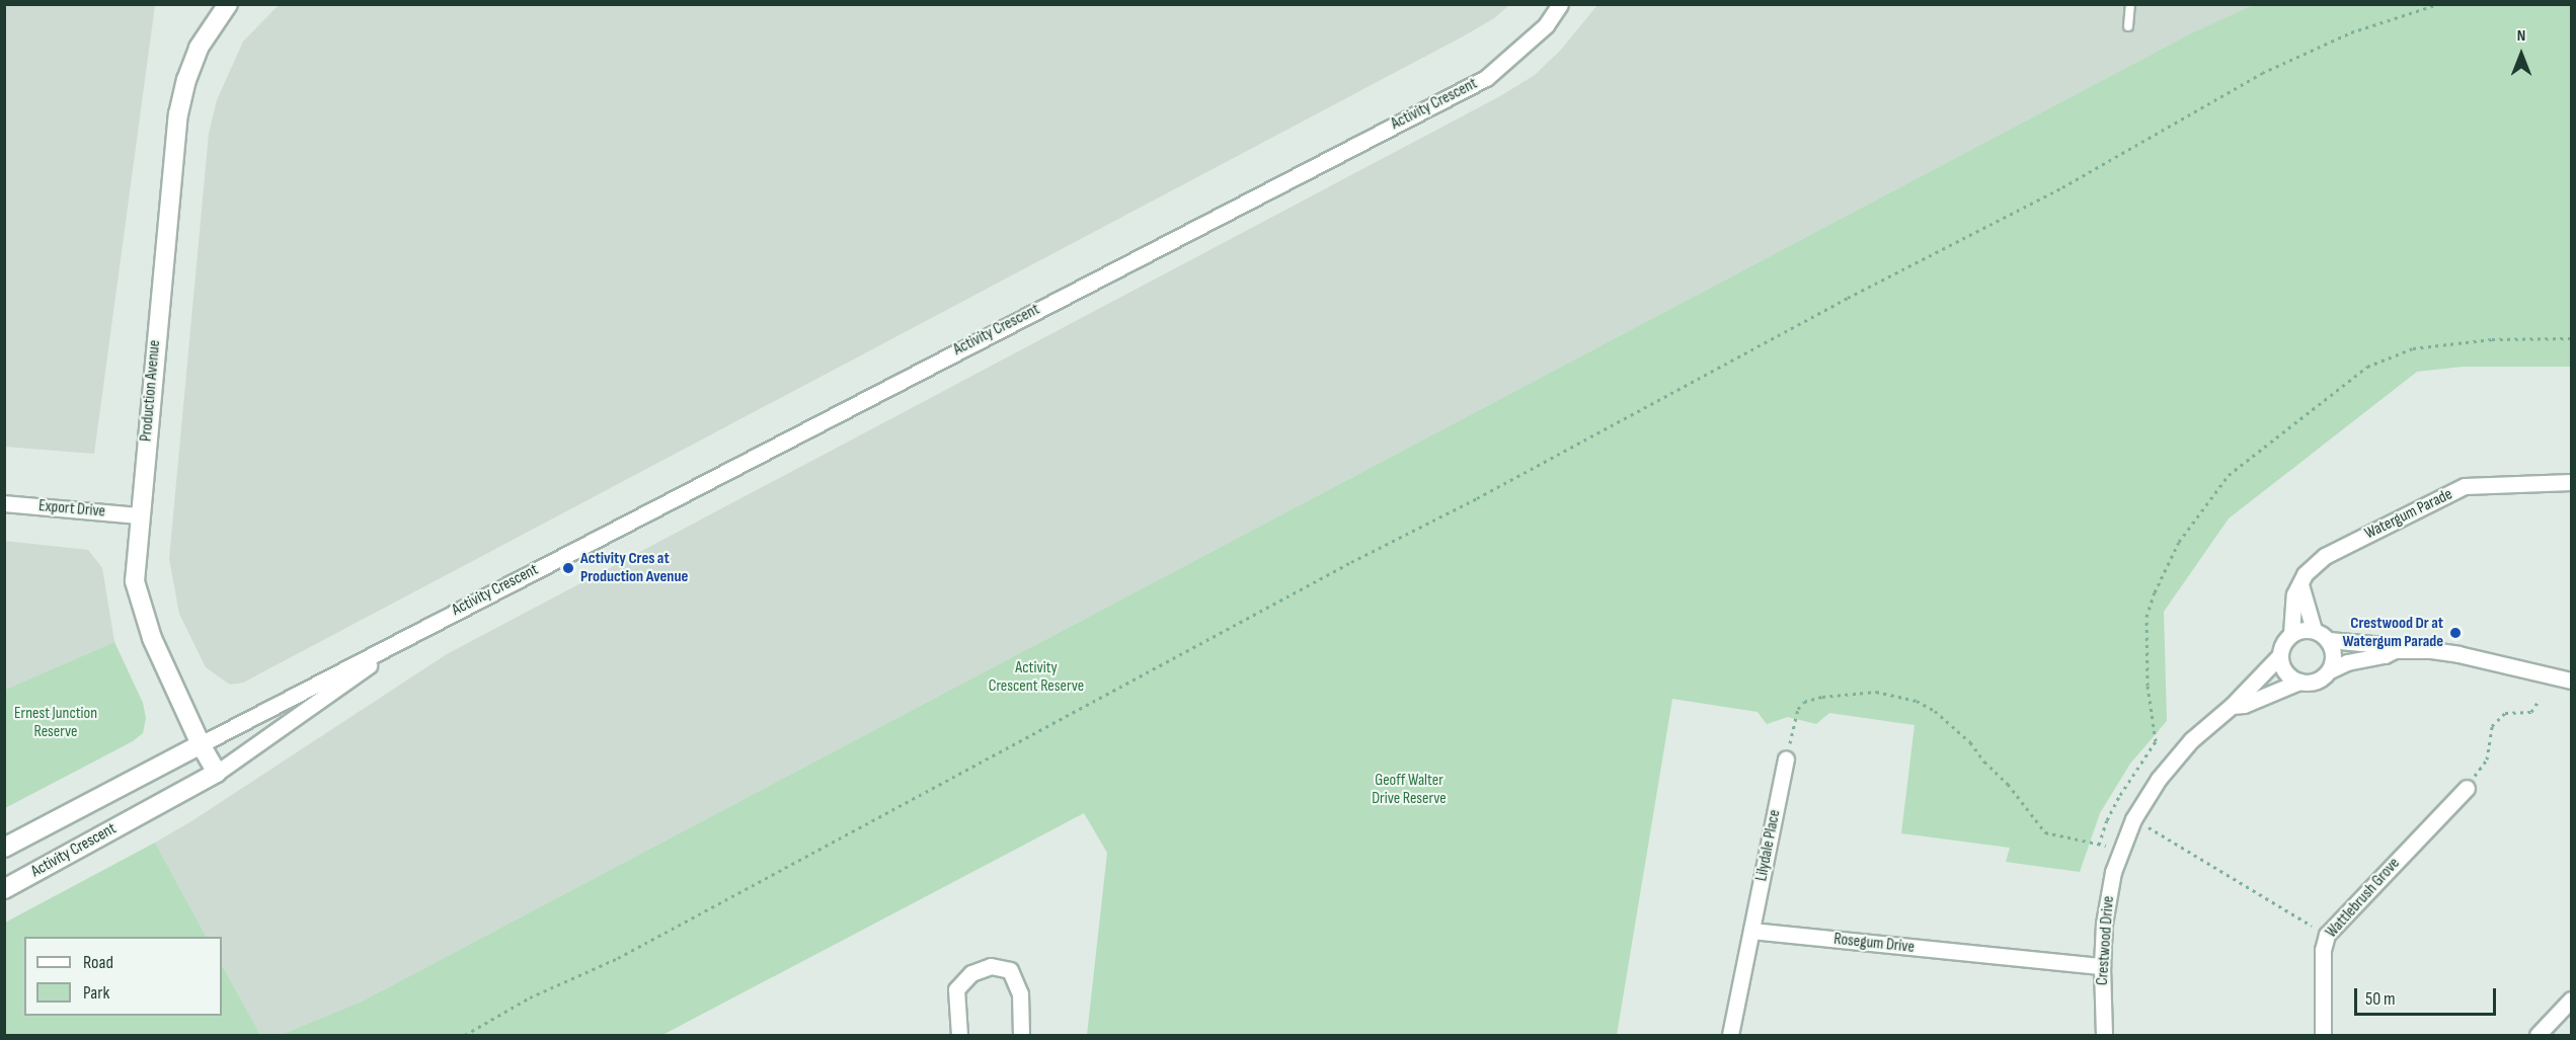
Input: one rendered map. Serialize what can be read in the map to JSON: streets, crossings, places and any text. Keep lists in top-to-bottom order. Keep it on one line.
{"streets":{"main road":["Activity Crescent","Production Avenue"],"street":["Export Drive","Watergum Parade","Lilydale Place","Wattlebrush Grove","Crestwood Drive","Rosegum Drive"]},"crossings":[["Activity Crescent","Production Avenue"],["Production Avenue","Export Drive"],["Watergum Parade","Crestwood Drive"],["Lilydale Place","Rosegum Drive"],["Crestwood Drive","Rosegum Drive"]],"parks":["Activity Crescent Reserve","Ernest Junction Reserve","Geoff Walter Drive Reserve"],"places":["Activity Cres at Production Avenue","Crestwood Dr at Watergum Parade"],"legend":["Road","Park"],"scale_bar":"50 m","north":"top"}
